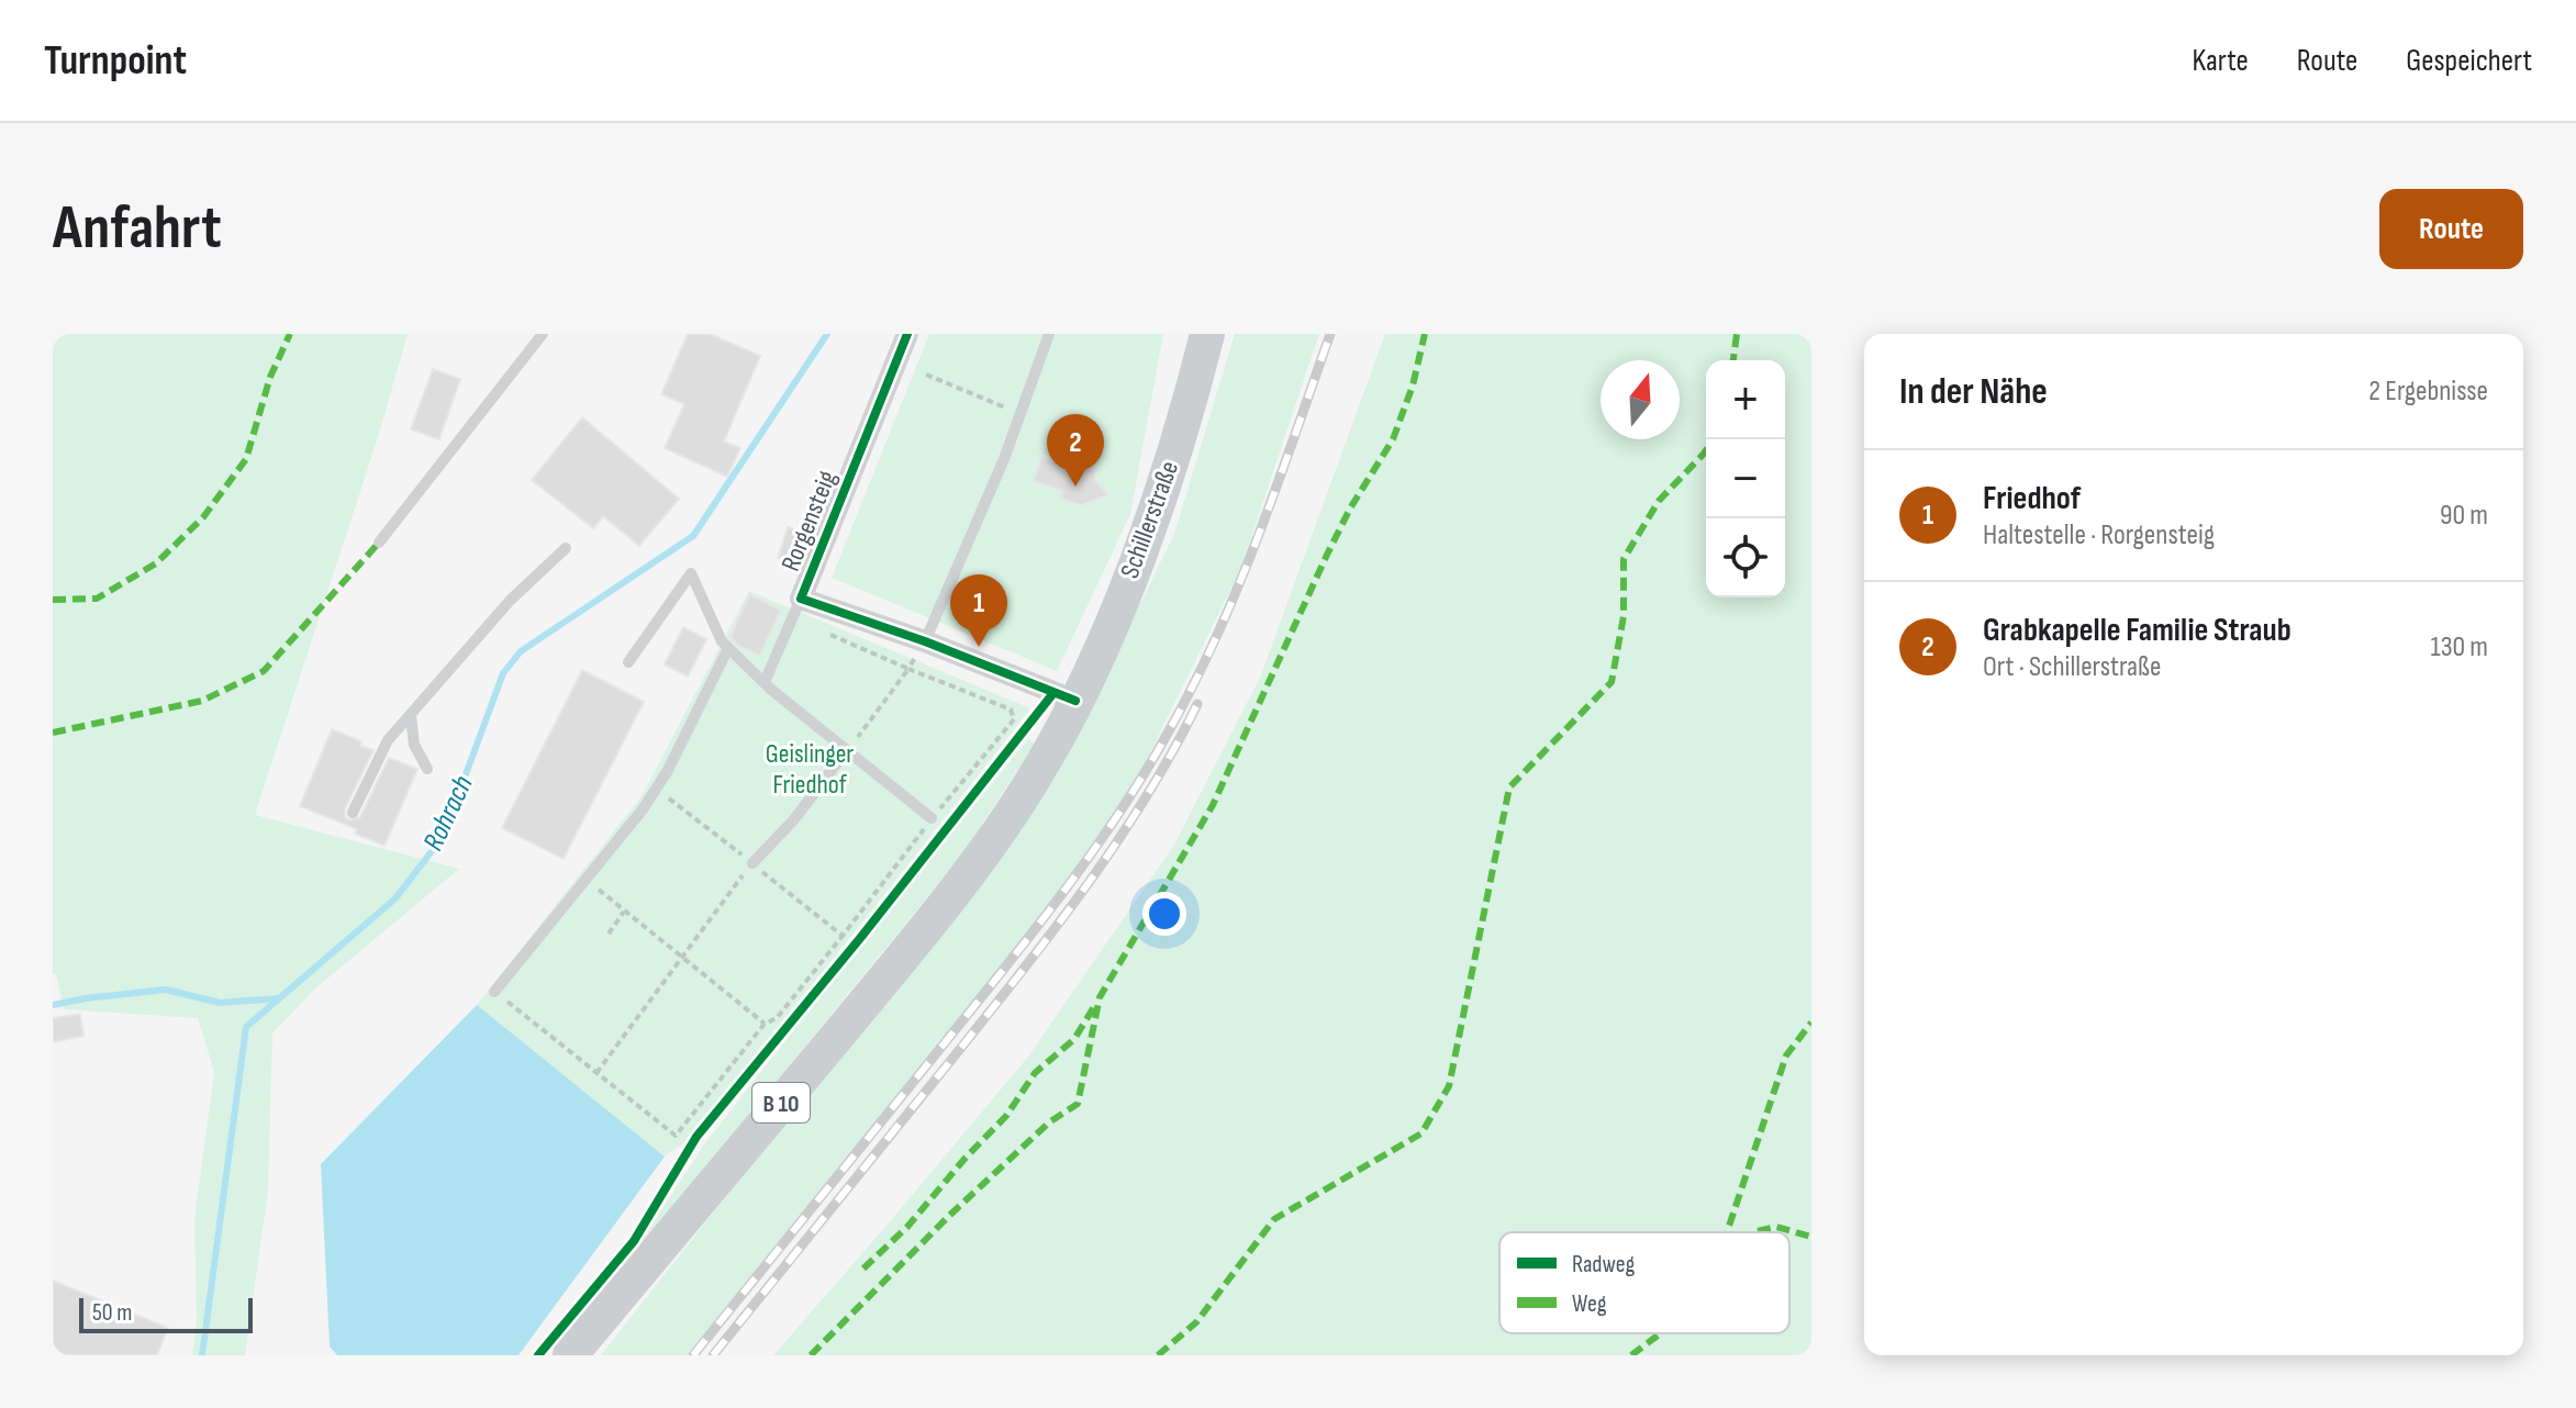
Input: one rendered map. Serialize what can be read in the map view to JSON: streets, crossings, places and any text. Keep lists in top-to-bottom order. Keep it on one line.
{"streets":{"main road":["Schillerstraße","B 10"],"street":["Rorgensteig"]},"crossings":[["Schillerstraße","Rorgensteig"],["Schillerstraße","B 10"],["Rorgensteig","B 10"]],"water":["Rohrach"],"parks":["Geislinger Friedhof"],"legend":["Radweg","Weg"],"scale_bar":"50 m","north":"top","page":{"header":"Turnpoint","nav":["Karte","Route","Gespeichert"],"buttons":"Route","title":"Anfahrt","heading":["In der Nähe","2 Ergebnisse"],"map_buttons":["+","−"],"pins":["2","1"],"list":[{"mark":"1","name":"Friedhof","note":"Haltestelle · Rorgensteig","value":"90 m"},{"mark":"2","name":"Grabkapelle Familie Straub","note":"Ort · Schillerstraße","value":"130 m"}],"scale":"50 m"}}
